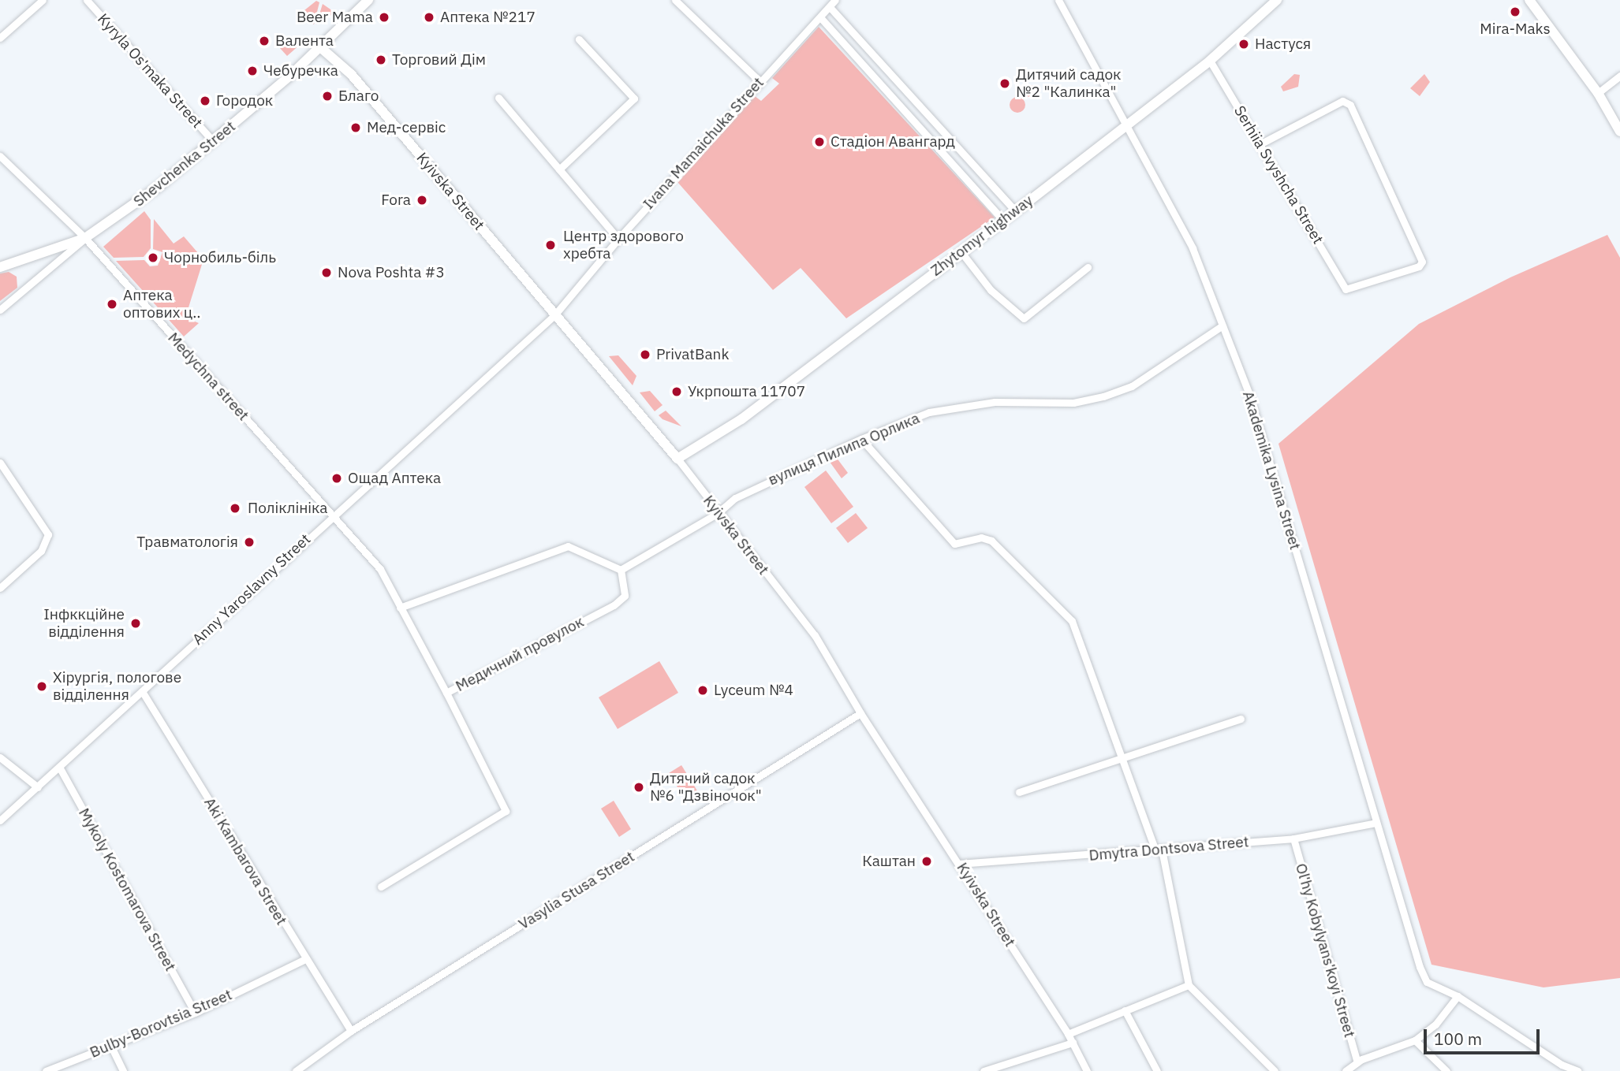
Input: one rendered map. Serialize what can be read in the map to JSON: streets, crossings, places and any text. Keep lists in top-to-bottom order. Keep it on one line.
{"streets":{"main road":["Shevchenka Street","Kyivska Street","Zhytomyr highway"],"street":["Kyryla Osʹmaka Street","Ivana Mamaichuka Street","Serhiia Svyshcha Street","Medychna street","вулиця Пилипа Орлика","Akademika Lysina Street","Anny Yaroslavny Street","Медичний провулок","Dmytra Dontsova Street","Aki Kambarova Street","Mykoly Kostomarova Street","Vasylia Stusa Street","Olʹhy Kobylyansʹkoyi Street","Bulby-Borovtsia Street"]},"crossings":[["Kyryla Osʹmaka Street","Shevchenka Street"],["Ivana Mamaichuka Street","Kyivska Street"],["Ivana Mamaichuka Street","Anny Yaroslavny Street"],["Shevchenka Street","Kyivska Street"],["Shevchenka Street","Medychna street"],["Serhiia Svyshcha Street","Zhytomyr highway"],["Kyivska Street","Zhytomyr highway"],["Kyivska Street","вулиця Пилипа Орлика"],["Kyivska Street","Anny Yaroslavny Street"],["Kyivska Street","Dmytra Dontsova Street"],["Kyivska Street","Vasylia Stusa Street"],["Zhytomyr highway","Akademika Lysina Street"],["Medychna street","Anny Yaroslavny Street"],["Medychna street","Медичний провулок"],["вулиця Пилипа Орлика","Akademika Lysina Street"],["Akademika Lysina Street","Dmytra Dontsova Street"],["Anny Yaroslavny Street","Медичний провулок"],["Anny Yaroslavny Street","Aki Kambarova Street"],["Anny Yaroslavny Street","Mykoly Kostomarova Street"],["Dmytra Dontsova Street","Olʹhy Kobylyansʹkoyi Street"],["Aki Kambarova Street","Vasylia Stusa Street"],["Aki Kambarova Street","Bulby-Borovtsia Street"],["Mykoly Kostomarova Street","Bulby-Borovtsia Street"]],"places":["Mira-Maks","Beer Mama","Аптека №217","Валента","Настуся","Торговий Дім","Чебуречка","Дитячий садок №2 \"Калинка\"","Благо","Городок","Мед-сервіс","Стадіон Авангард","Fora","Центр здорового хребта","Чорнобиль-біль","Nova Poshta #3","Аптека оптових ц‥","PrivatBank","Укрпошта 11707","Ощад Аптека","Поліклініка","Травматологія","Інфккційне відділення","Хірургія, пологове відділення","Lyceum №4","Дитячий садок №6 \"Дзвіночок\"","Каштан"],"scale_bar":"100 m"}
